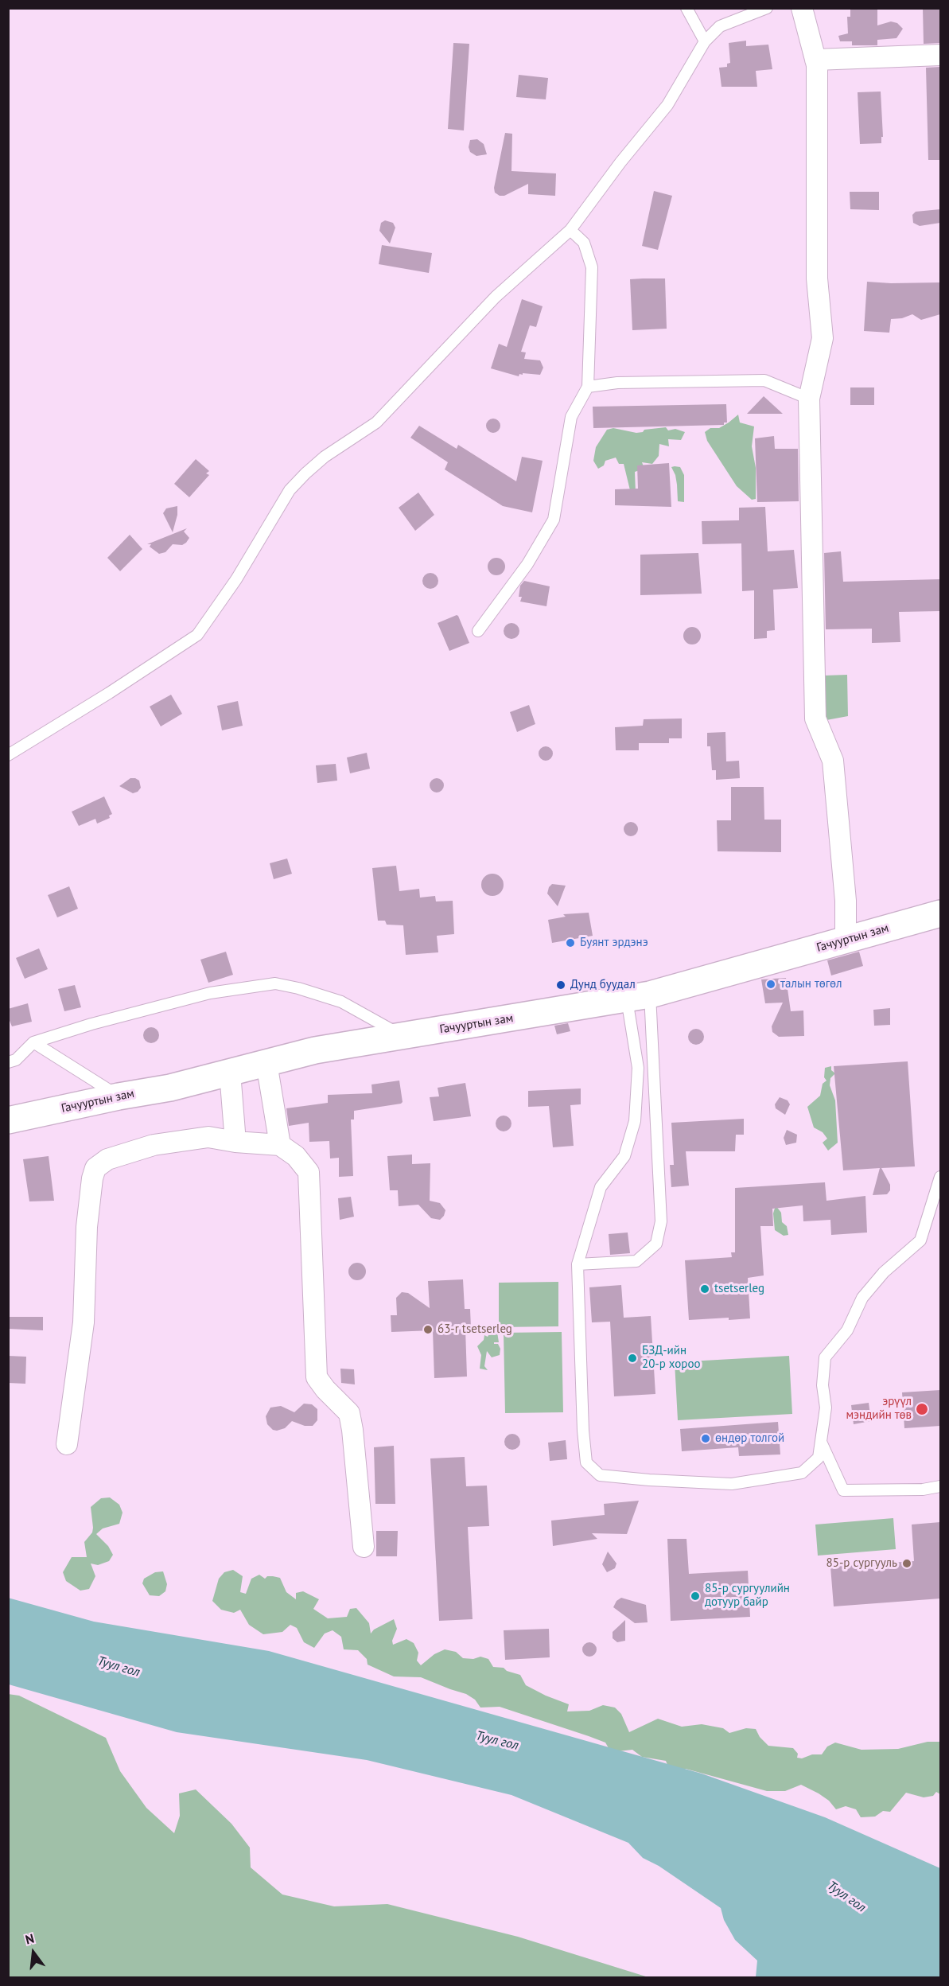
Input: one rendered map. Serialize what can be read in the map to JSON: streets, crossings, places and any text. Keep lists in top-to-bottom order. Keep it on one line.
{"streets":{"main road":["Гачууртын зам"]},"water":["Туул гол"],"places":["Буянт эрдэнэ","талын төгөл","Дунд буудал","tsetserleg","63-r tsetserleg","БЗД-ийн 20-р хороо","эрүүл мэндийн төв","өндөр толгой","85-р сургууль","85-р сургуулийн дотуур байр"],"north":"top"}
